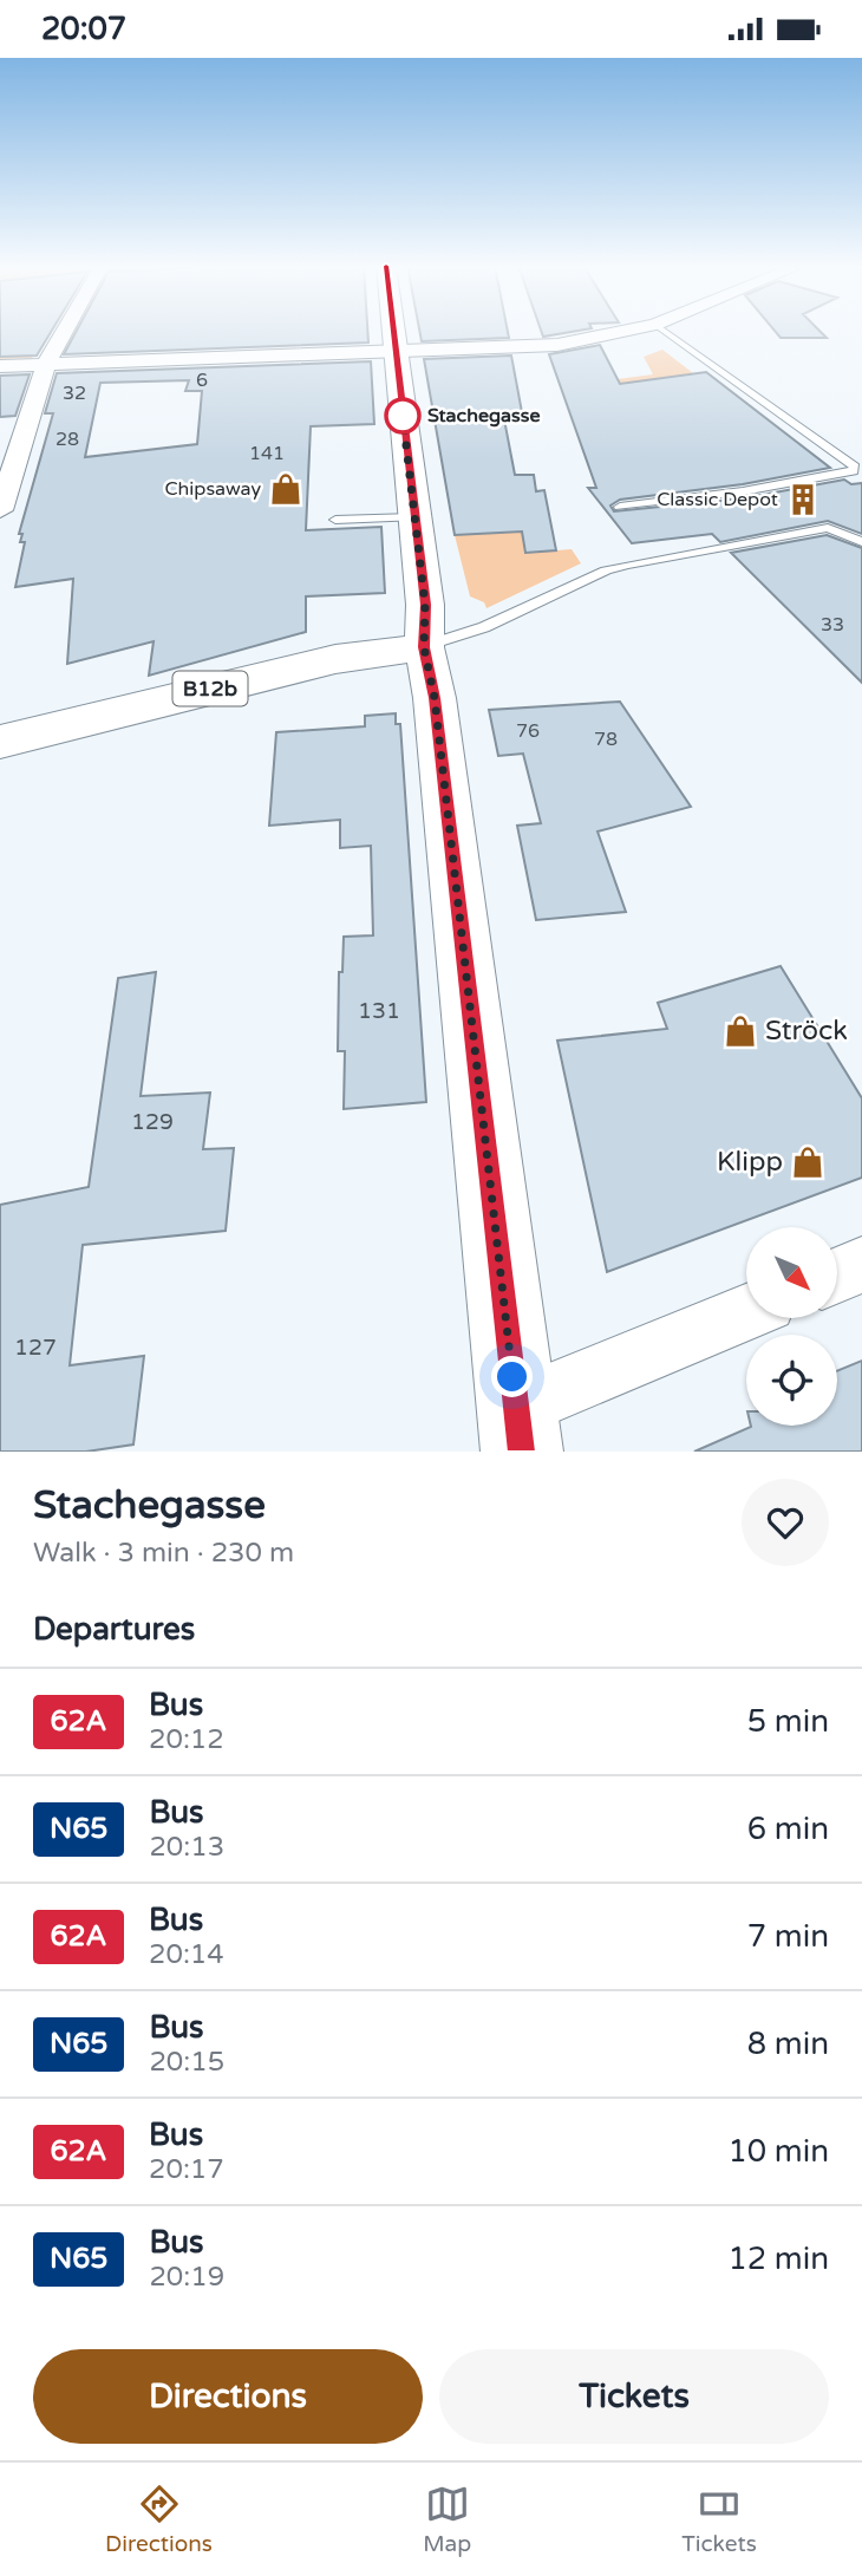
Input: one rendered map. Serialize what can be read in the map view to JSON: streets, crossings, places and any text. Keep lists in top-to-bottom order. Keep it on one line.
{"streets":{"main road":["B12b"]},"places":{"other":["Stachegasse"],"shop":["Chipsaway","Ströck","Klipp"],"building":["Classic Depot"]},"lines":["bus line 62A"],"house_numbers":["6","32","28","141","33","76","78","131","129","127"],"north":"bottom right","page":{"status":"20:07","heading":[["Stachegasse","Walk · 3 min · 230 m"],"Departures"],"list":[{"mark":"62A","name":"Bus","note":"20:12","value":"5 min"},{"mark":"N65","name":"Bus","note":"20:13","value":"6 min"},{"mark":"62A","name":"Bus","note":"20:14","value":"7 min"},{"mark":"N65","name":"Bus","note":"20:15","value":"8 min"},{"mark":"62A","name":"Bus","note":"20:17","value":"10 min"},{"mark":"N65","name":"Bus","note":"20:19","value":"12 min"}],"buttons":["Directions","Tickets"],"tabs":["Directions","Map","Tickets"]}}
